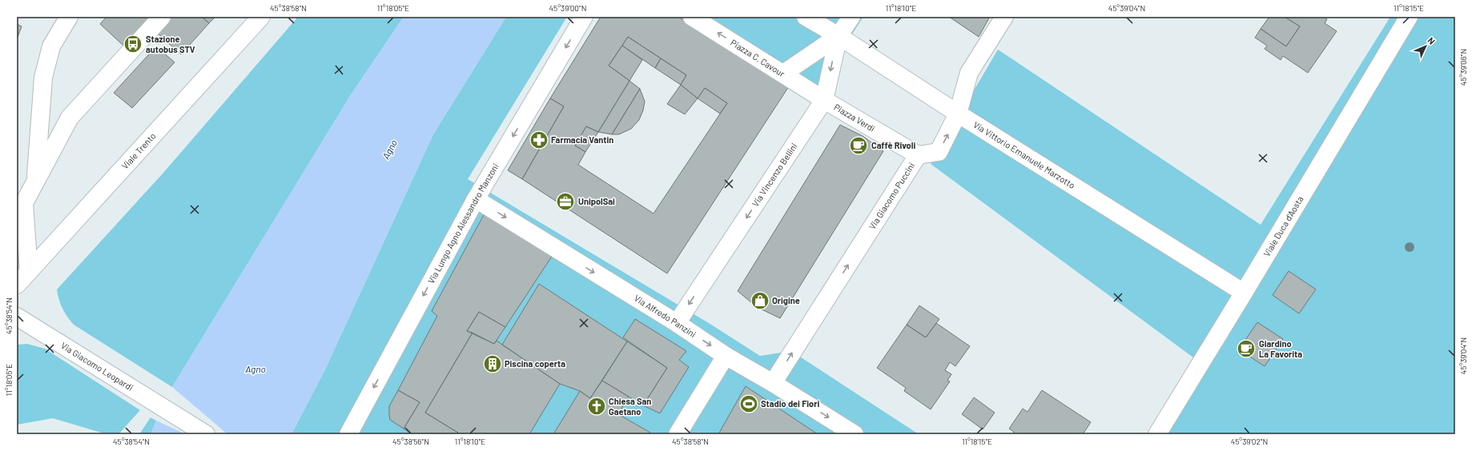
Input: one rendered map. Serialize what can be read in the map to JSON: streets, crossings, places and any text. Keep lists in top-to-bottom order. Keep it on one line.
{"streets":{"street":["Piazza C. Cavour","Piazza Verdi","Viale Trento","Via Vittorio Emanuele Marzotto","Via Vincenzo Bellini","Via Giacomo Puccini","Via Lungo Agno Alessandro Manzoni","Viale Duca d'Aosta","Via Alfredo Panzini","Via Giacomo Leopardi"]},"crossings":[["Piazza C. Cavour","Piazza Verdi"],["Piazza C. Cavour","Via Vincenzo Bellini"],["Piazza Verdi","Via Vincenzo Bellini"],["Piazza Verdi","Via Giacomo Puccini"],["Via Vittorio Emanuele Marzotto","Via Vincenzo Bellini"],["Via Vittorio Emanuele Marzotto","Via Giacomo Puccini"],["Via Vittorio Emanuele Marzotto","Viale Duca d'Aosta"],["Via Vincenzo Bellini","Via Alfredo Panzini"],["Via Giacomo Puccini","Via Alfredo Panzini"],["Via Lungo Agno Alessandro Manzoni","Via Alfredo Panzini"]],"one_way":["Piazza C. Cavour","Via Vincenzo Bellini","Via Giacomo Puccini","Via Lungo Agno Alessandro Manzoni","Via Alfredo Panzini"],"water":["Agno"],"places":{"bus stop":["Stazione autobus STV"],"pharmacy":["Farmacia Vantin"],"cafe":["Caffè Rivoli","Giardino La Favorita"],"office":["UnipolSai"],"shop":["Origine"],"building":["Piscina coperta"],"sports":["Stadio dei Fiori"],"church":["Chiesa San Gaetano"]},"north":"top right","coordinates":["45°38'58\"N","11°18'05\"E","45°39'00\"N","11°18'10\"E","45°39'04\"N","11°18'15\"E","45°39'06\"N","45°38'54\"N","45°38'56\"N","45°39'02\"N"]}
